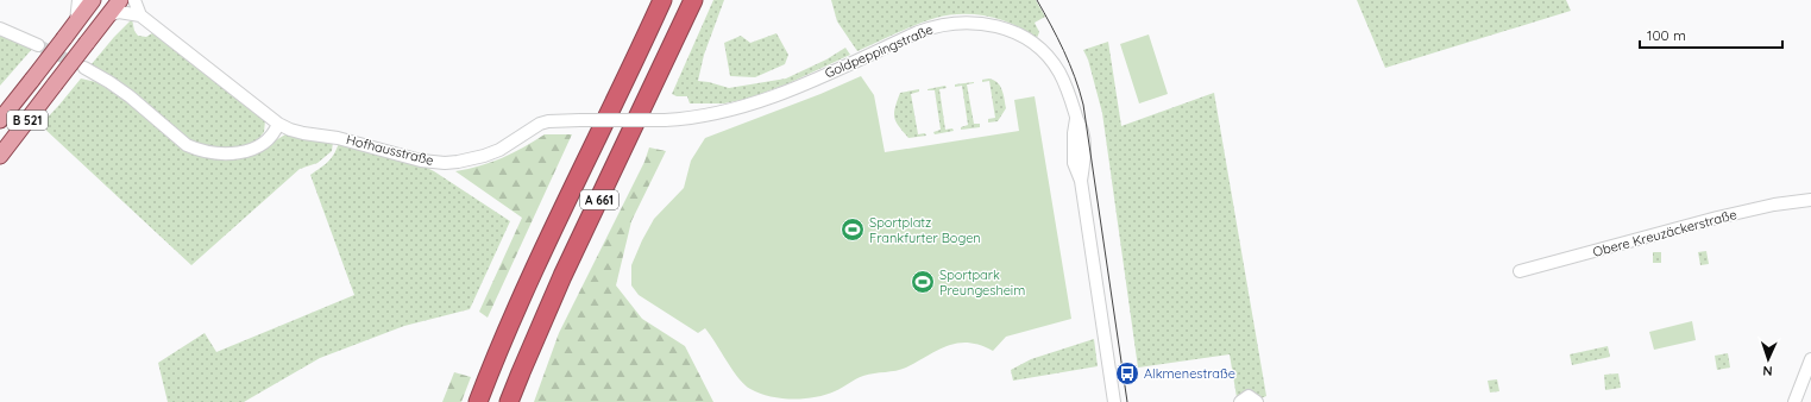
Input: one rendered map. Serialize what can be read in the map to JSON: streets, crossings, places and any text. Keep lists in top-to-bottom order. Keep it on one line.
{"streets":{"highway":["A 661"],"main road":["B 521"],"street":["Goldpeppingstraße","Hofhausstraße","Obere Kreuzäckerstraße"]},"crossings":[["Goldpeppingstraße","Hofhausstraße"]],"places":{"sports":["Sportplatz Frankfurter Bogen","Sportpark Preungesheim"],"bus stop":["Alkmenestraße"]},"scale_bar":"100 m","north":"bottom"}
